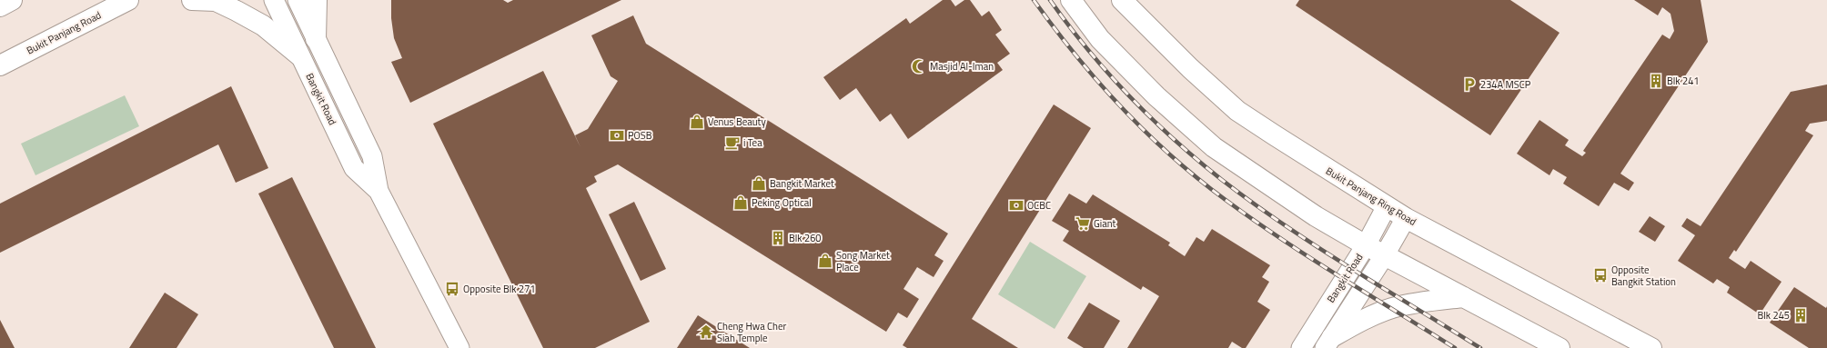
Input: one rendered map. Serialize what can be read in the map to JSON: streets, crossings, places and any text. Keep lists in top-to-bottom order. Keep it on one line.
{"streets":{"main road":["Bukit Panjang Road","Bukit Panjang Ring Road"],"street":["Bangkit Road"]},"crossings":[["Bangkit Road","Bukit Panjang Ring Road"]],"places":{"mosque":["Masjid Al-Iman"],"building":["Blk 241","Blk 260","Blk 245"],"parking":["234A MSCP"],"shop":["Venus Beauty","Bangkit Market","Peking Optical","Song Market Place"],"bank":["POSB","OCBC"],"cafe":["i Tea"],"supermarket":["Giant"],"bus stop":["Opposite Bangkit Station","Opposite Blk 271"],"temple":["Cheng Hwa Cher Siah Temple"]}}
